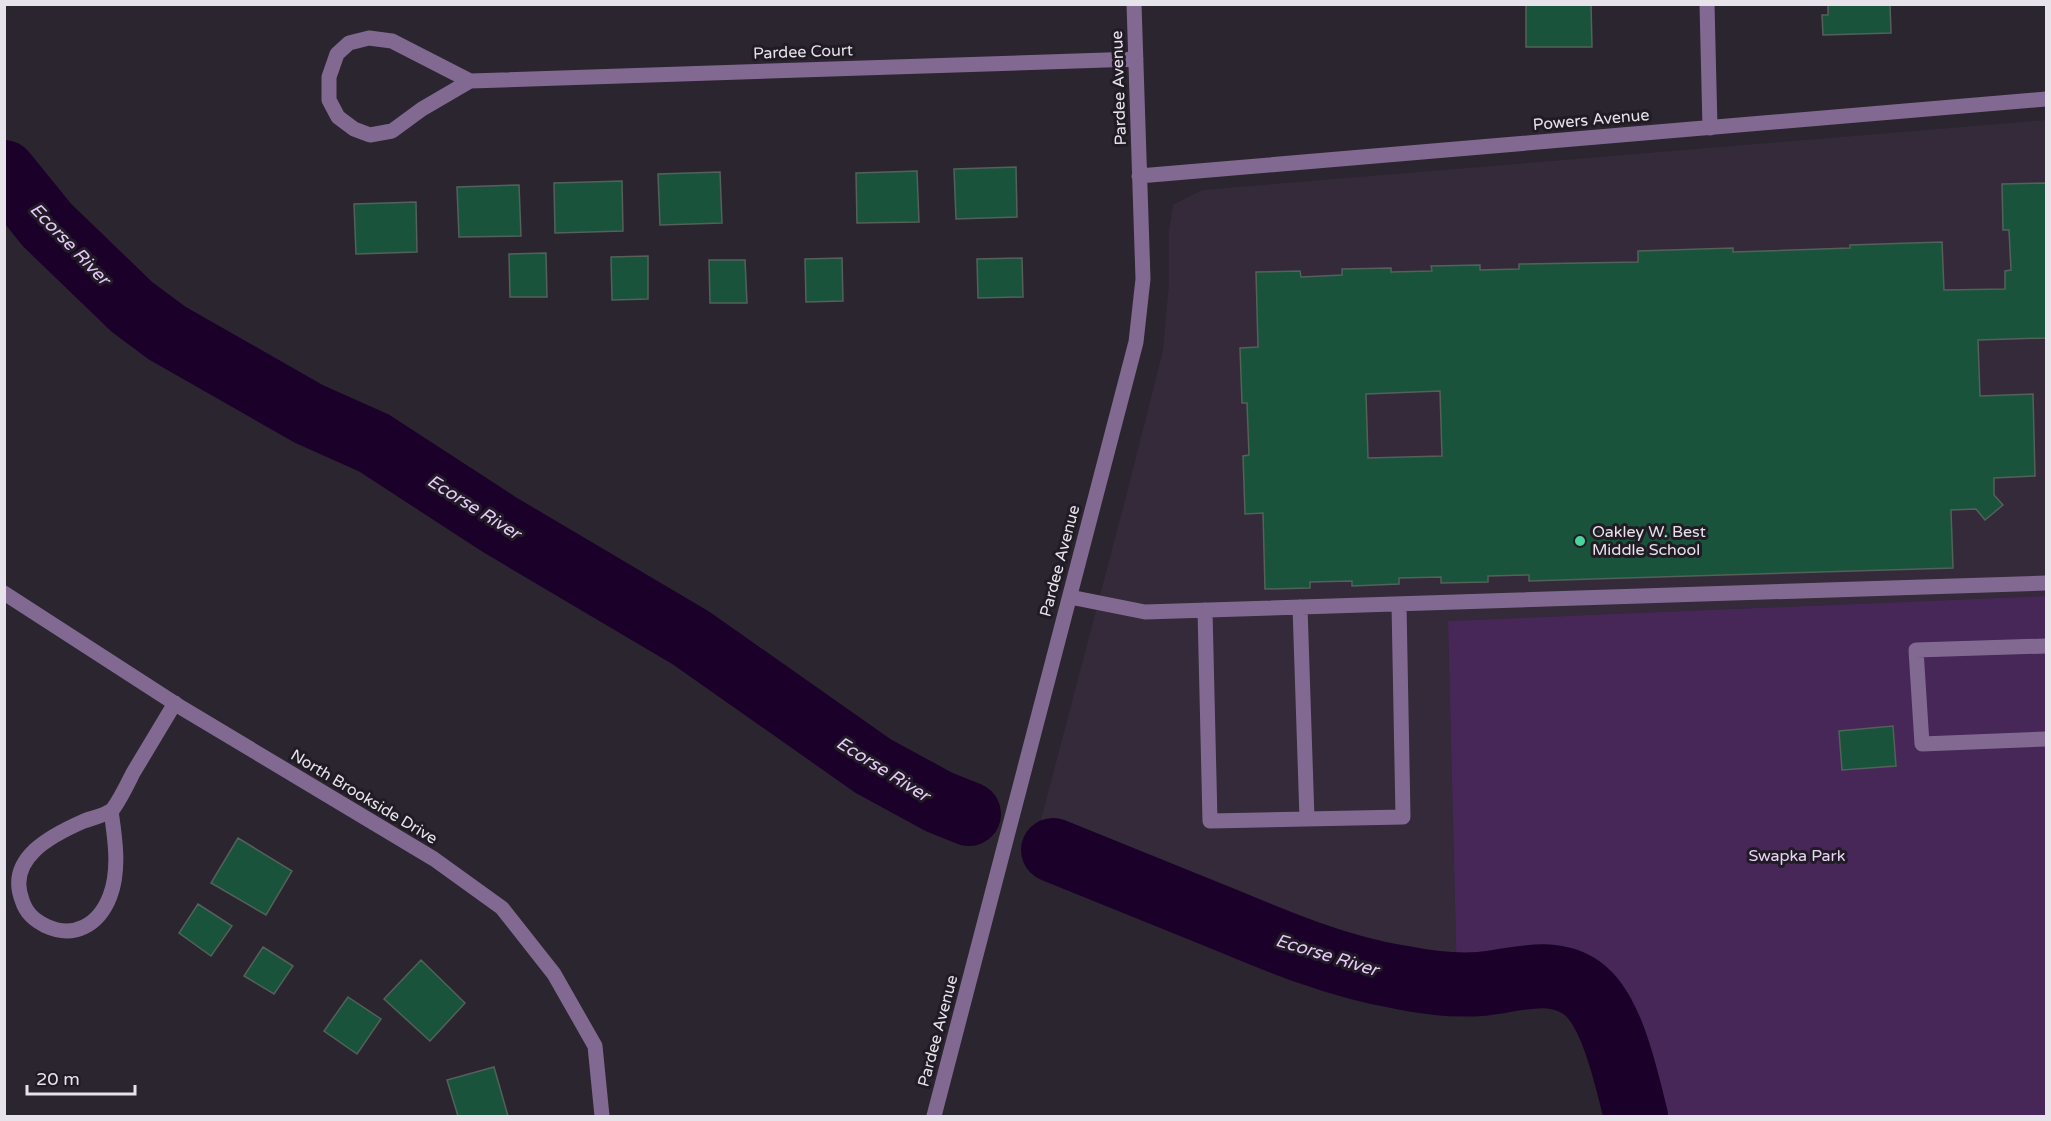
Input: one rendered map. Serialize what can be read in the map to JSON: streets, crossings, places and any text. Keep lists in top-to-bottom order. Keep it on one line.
{"streets":{"street":["Pardee Court","Pardee Avenue","Powers Avenue","North Brookside Drive"]},"crossings":[["Pardee Court","Pardee Avenue"],["Pardee Avenue","Powers Avenue"]],"water":["Ecorse River"],"parks":["Swapka Park"],"places":["Oakley W. Best Middle School"],"scale_bar":"20 m"}
